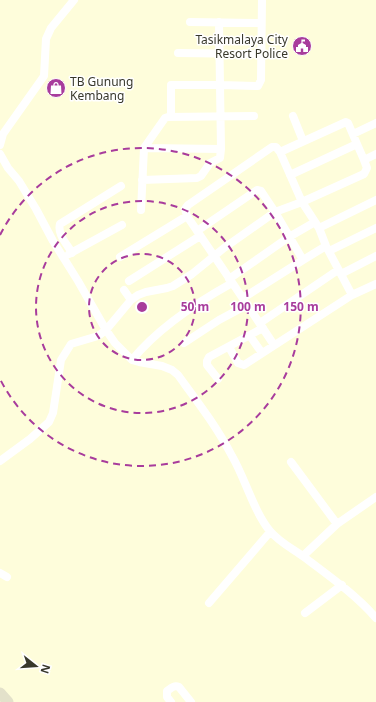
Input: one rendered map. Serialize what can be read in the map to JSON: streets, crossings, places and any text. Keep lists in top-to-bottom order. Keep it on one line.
{"places":{"public building":["Tasikmalaya City Resort Police"],"shop":["TB Gunung Kembang"]},"north":"right","rings":["50 m","100 m","150 m"]}
